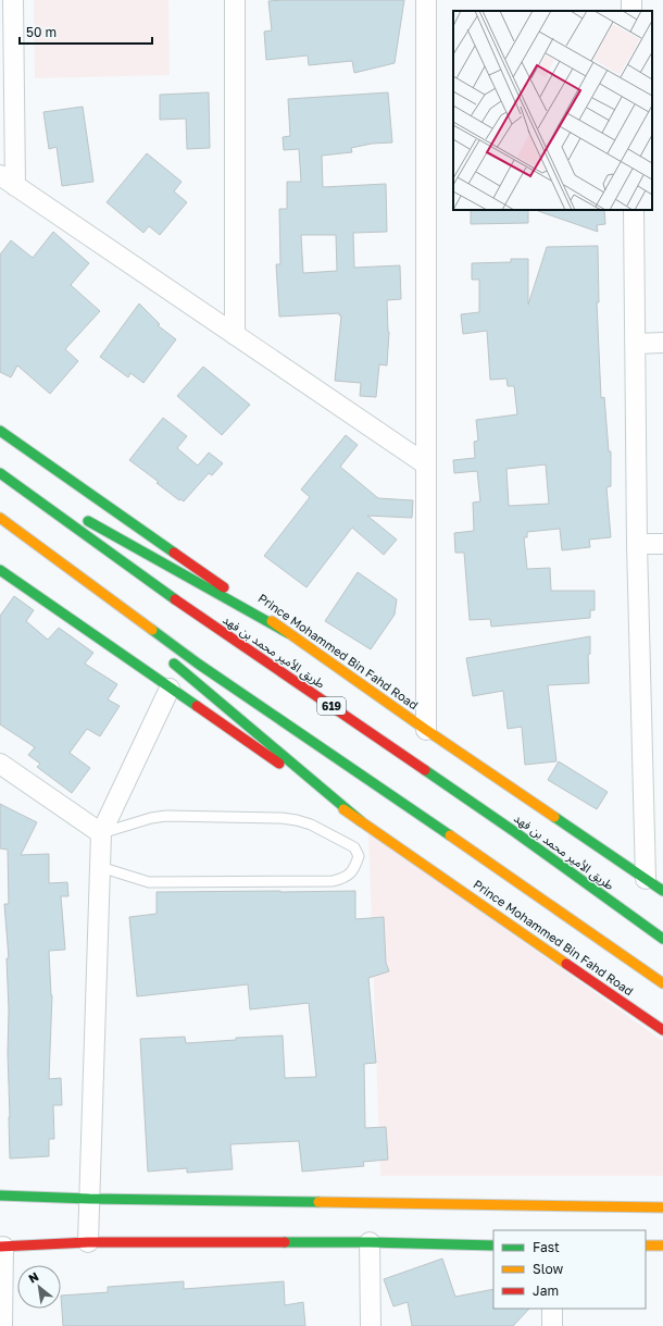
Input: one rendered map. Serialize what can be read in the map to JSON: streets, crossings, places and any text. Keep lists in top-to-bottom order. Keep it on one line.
{"streets":{"main road":["طريق الأمير محمد بن فهد","Prince Mohammed Bin Fahd Road","619"]},"legend":["Fast","Slow","Jam"],"scale_bar":"50 m","north":"top left"}
